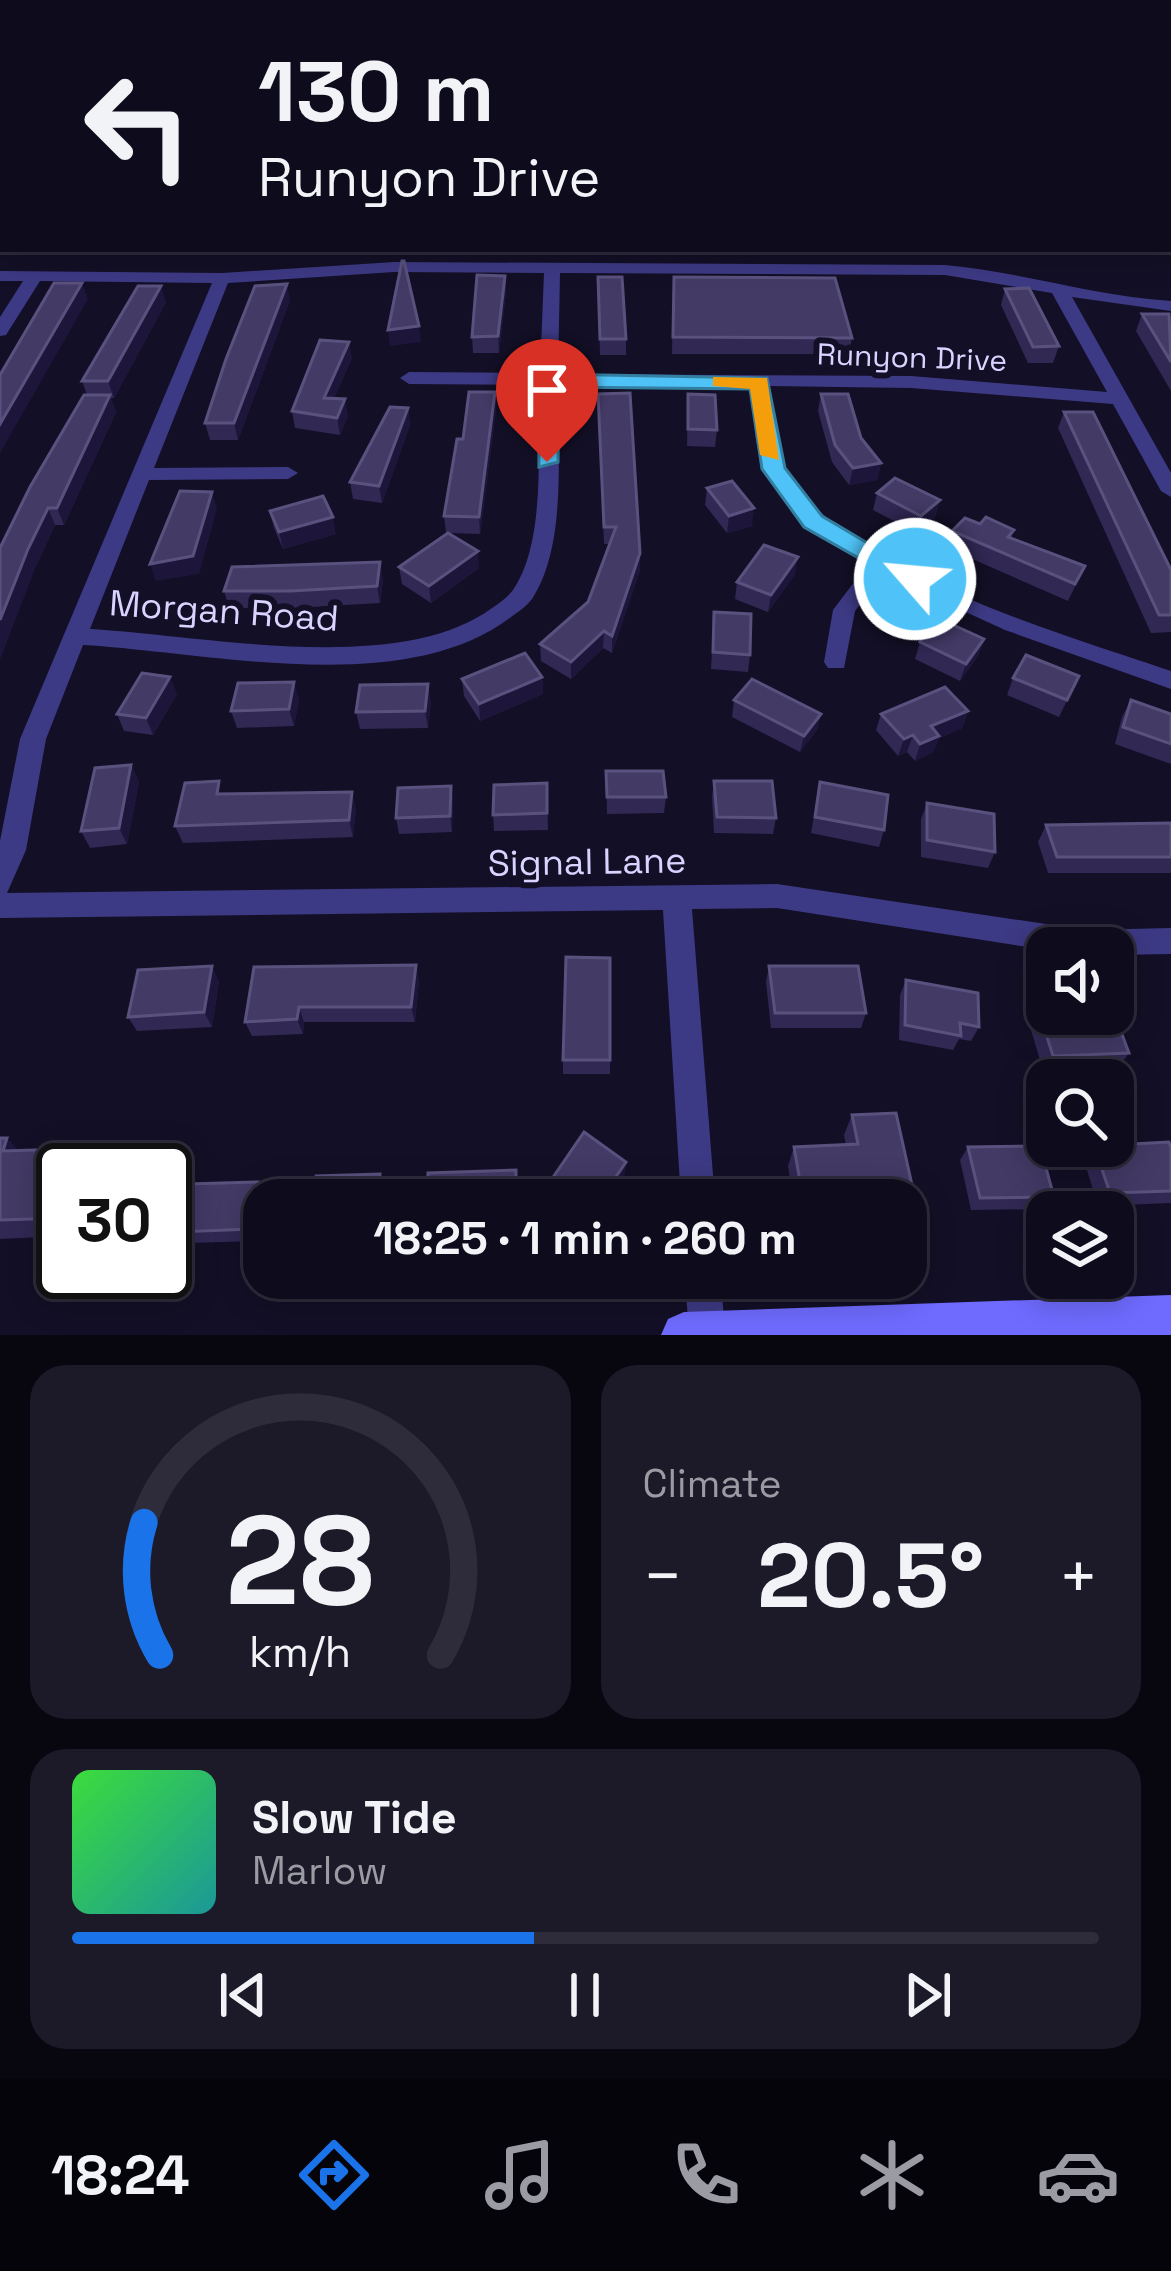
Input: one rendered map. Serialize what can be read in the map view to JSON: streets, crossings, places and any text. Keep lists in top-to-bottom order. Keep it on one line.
{"streets":{"street":["Runyon Drive","Morgan Road","Signal Lane"]},"crossings":[["Runyon Drive","Morgan Road"]],"page":{"turn":["130 m","Runyon Drive"],"limit":"30","trip":"18:25 · 1 min · 260 m","tile":"Climate","heat":["−","20.5°","+"],"song":["Slow Tide","Marlow"],"tabs":"18:24","gauge":["28","km/h"]}}
